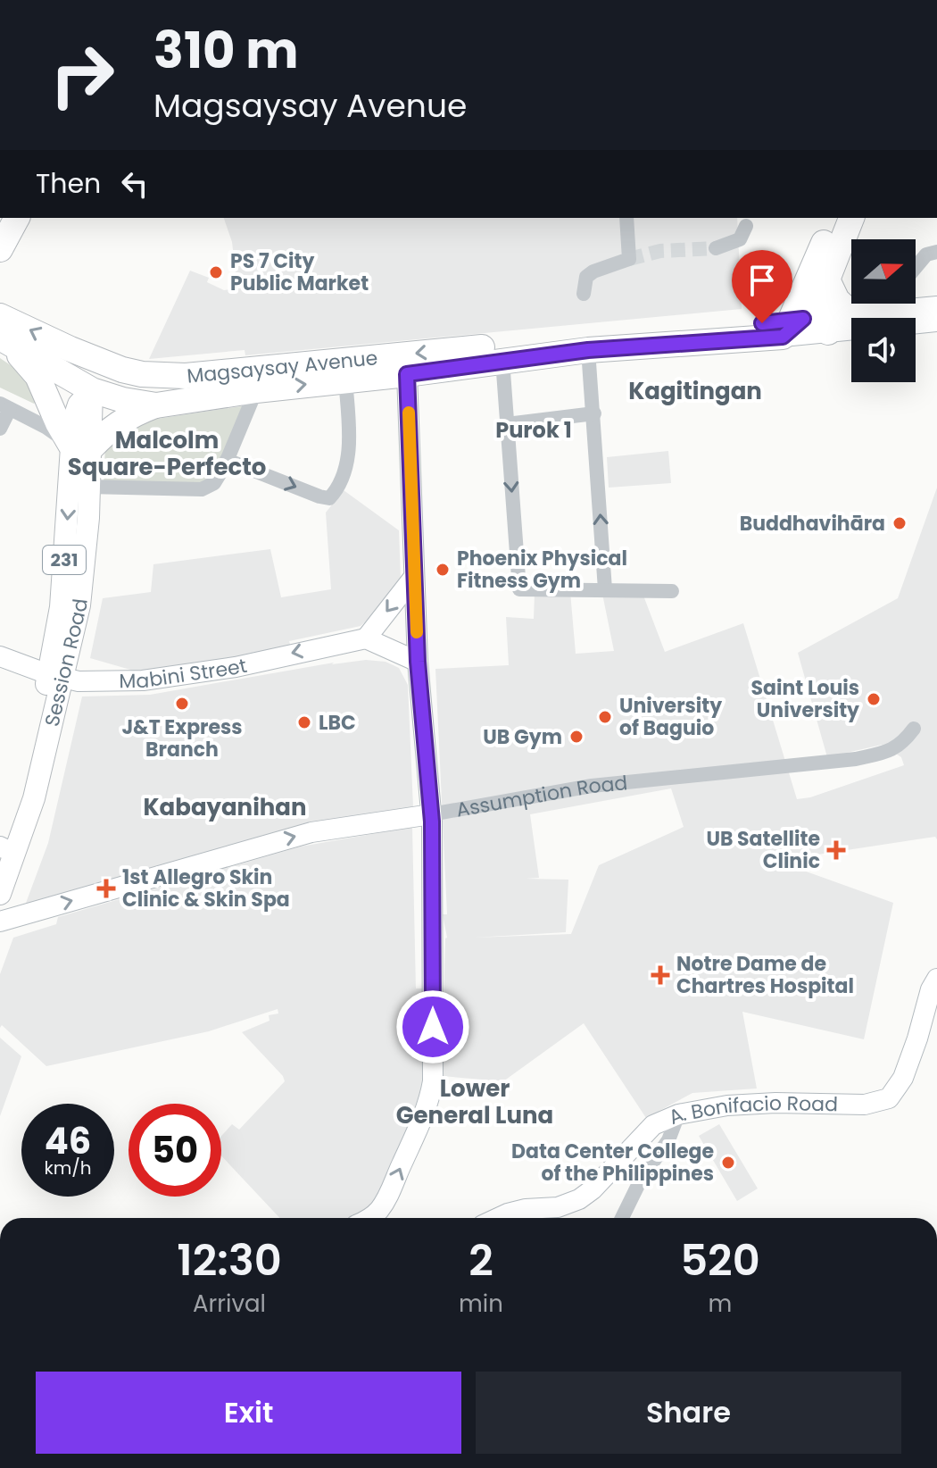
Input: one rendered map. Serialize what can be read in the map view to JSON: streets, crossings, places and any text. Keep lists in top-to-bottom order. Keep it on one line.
{"streets":{"highway":["Magsaysay Avenue"],"main road":["231","Session Road","Mabini Street","Assumption Road","A. Bonifacio Road"]},"crossings":[["Magsaysay Avenue","Session Road"],["Session Road","Mabini Street"]],"one_way":["Mabini Street","Assumption Road"],"districts":["Kagitingan","Purok 1","Malcolm Square-Perfecto","Kabayanihan","Lower General Luna"],"places":{"other":["PS 7 City Public Market","Buddhavihāra","Phoenix Physical Fitness Gym","Saint Louis University","J&T Express Branch","University of Baguio","LBC","UB Gym","Data Center College of the Philippines"],"health":["UB Satellite Clinic","1st Allegro Skin Clinic & Skin Spa","Notre Dame de Chartres Hospital"]},"north":"right","page":{"turn":["310 m","Magsaysay Avenue"],"then":"Then","speed":"46 km/h","limit":"50","eta":["12:30","Arrival","2","min","520","m"],"buttons":["Exit","Share"]}}
